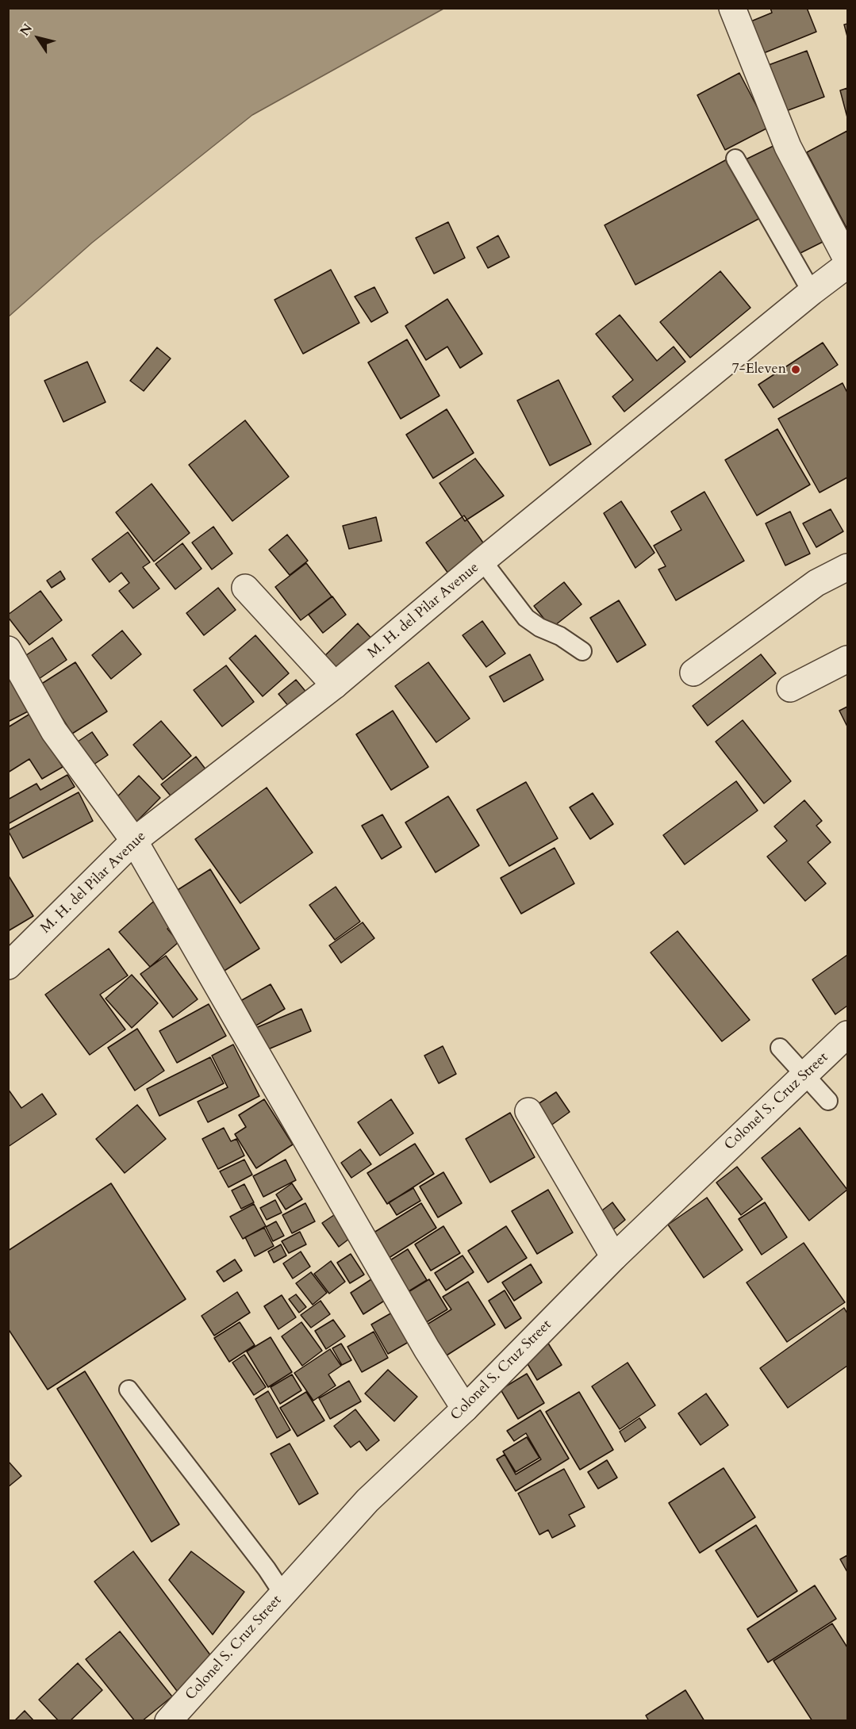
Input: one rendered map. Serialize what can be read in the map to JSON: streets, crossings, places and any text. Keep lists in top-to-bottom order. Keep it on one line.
{"streets":{"street":["M. H. del Pilar Avenue","Colonel S. Cruz Street"]},"places":["7-Eleven"],"north":"top left"}
